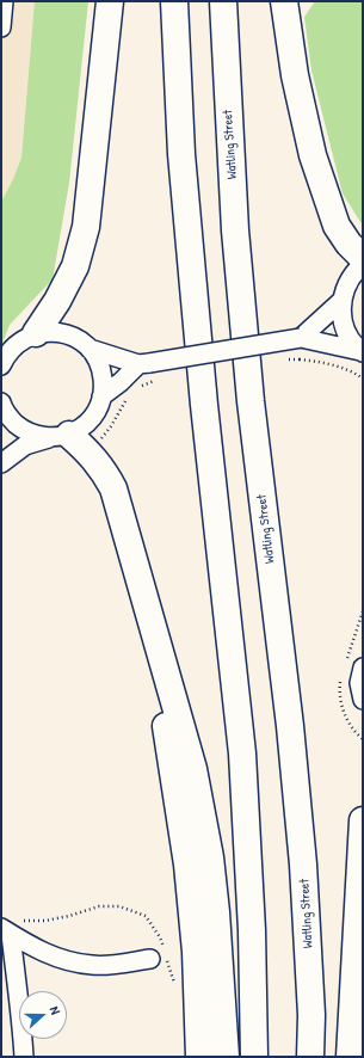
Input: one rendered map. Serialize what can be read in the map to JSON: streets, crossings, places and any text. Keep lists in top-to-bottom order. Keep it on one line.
{"streets":{"highway":["Watling Street"]},"north":"right"}
